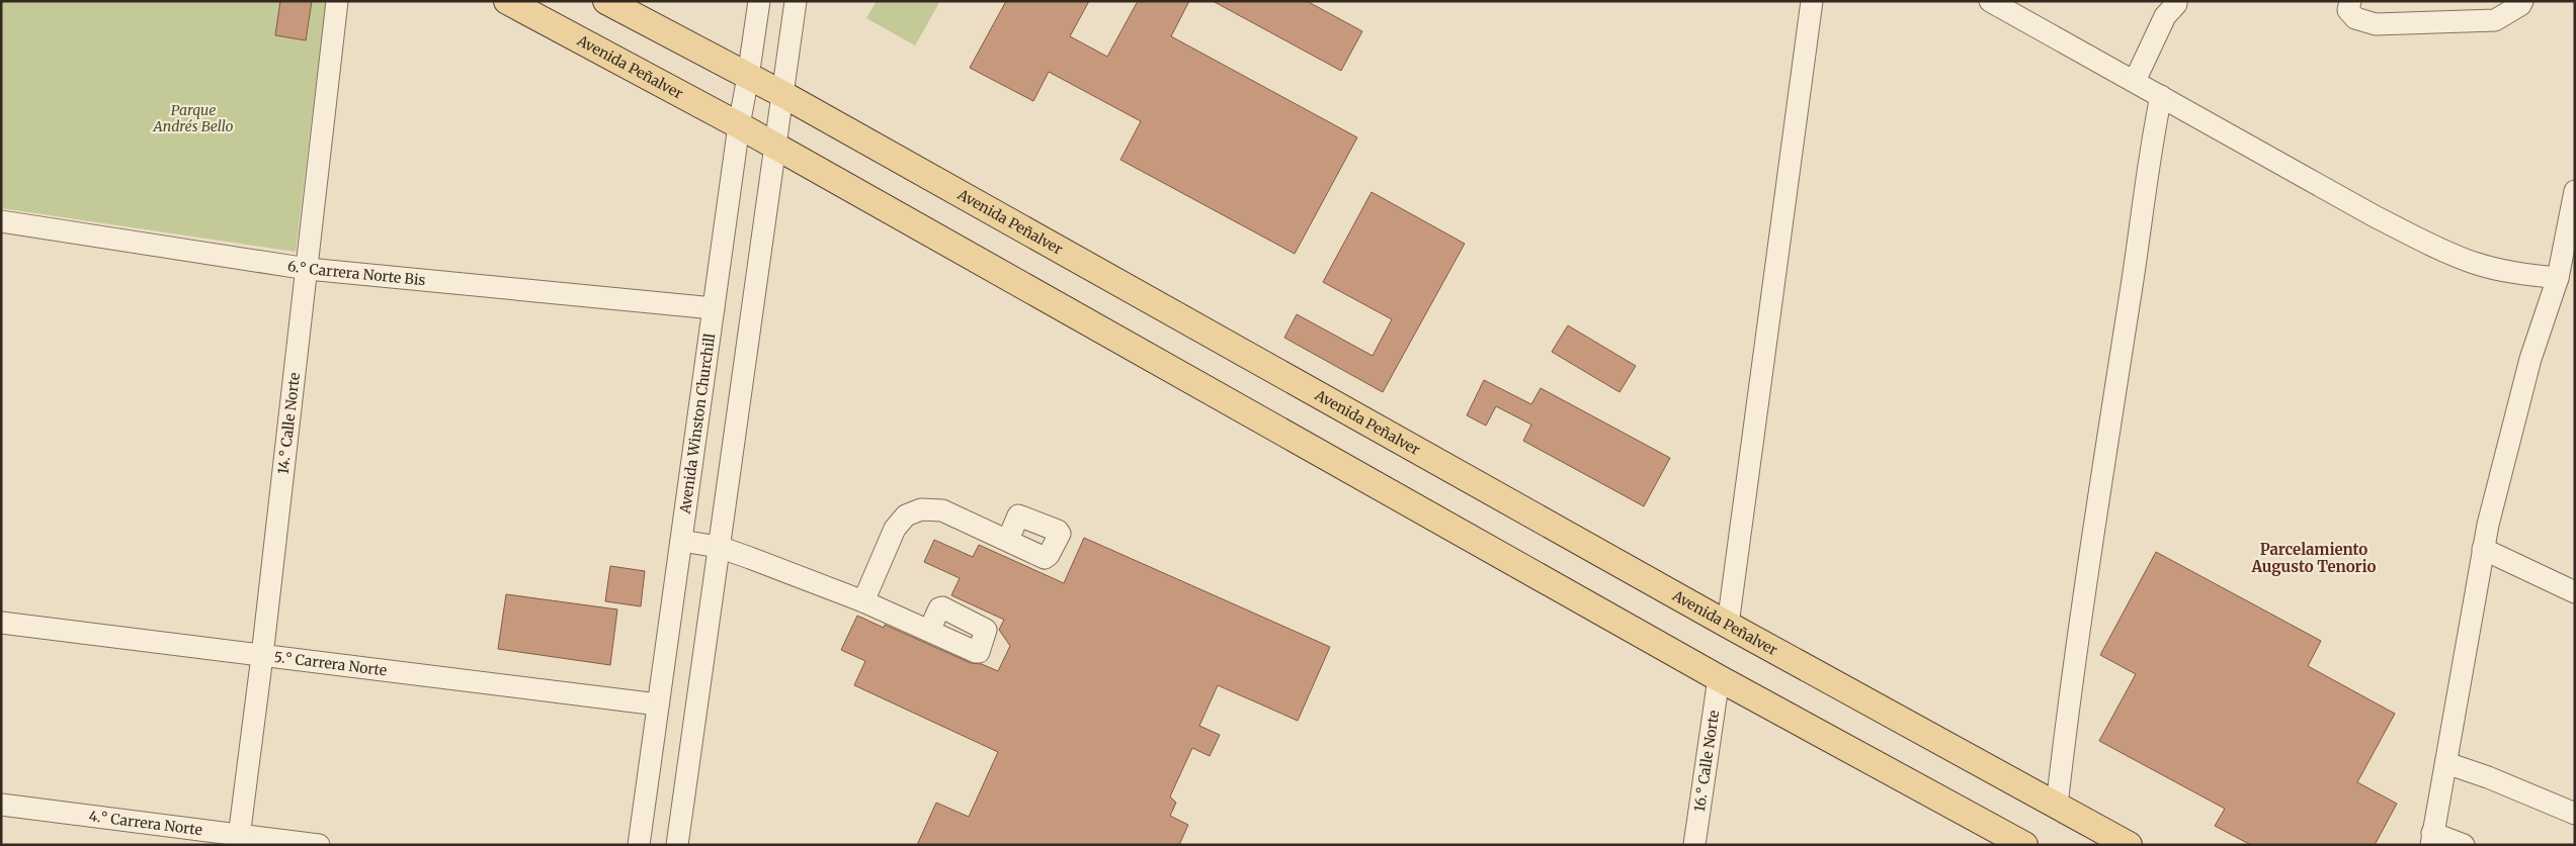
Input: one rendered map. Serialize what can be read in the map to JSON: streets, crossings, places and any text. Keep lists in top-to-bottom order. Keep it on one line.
{"streets":{"main road":["Avenida Peñalver"],"street":["6.° Carrera Norte Bis","Avenida Winston Churchill","14.° Calle Norte","5.° Carrera Norte","16.° Calle Norte","4.° Carrera Norte"]},"crossings":[["Avenida Peñalver","Avenida Winston Churchill"],["Avenida Peñalver","16.° Calle Norte"],["6.° Carrera Norte Bis","Avenida Winston Churchill"],["6.° Carrera Norte Bis","14.° Calle Norte"],["Avenida Winston Churchill","5.° Carrera Norte"],["14.° Calle Norte","5.° Carrera Norte"],["14.° Calle Norte","4.° Carrera Norte"]],"districts":["Parcelamiento Augusto Tenorio"],"parks":["Parque Andrés Bello"]}
